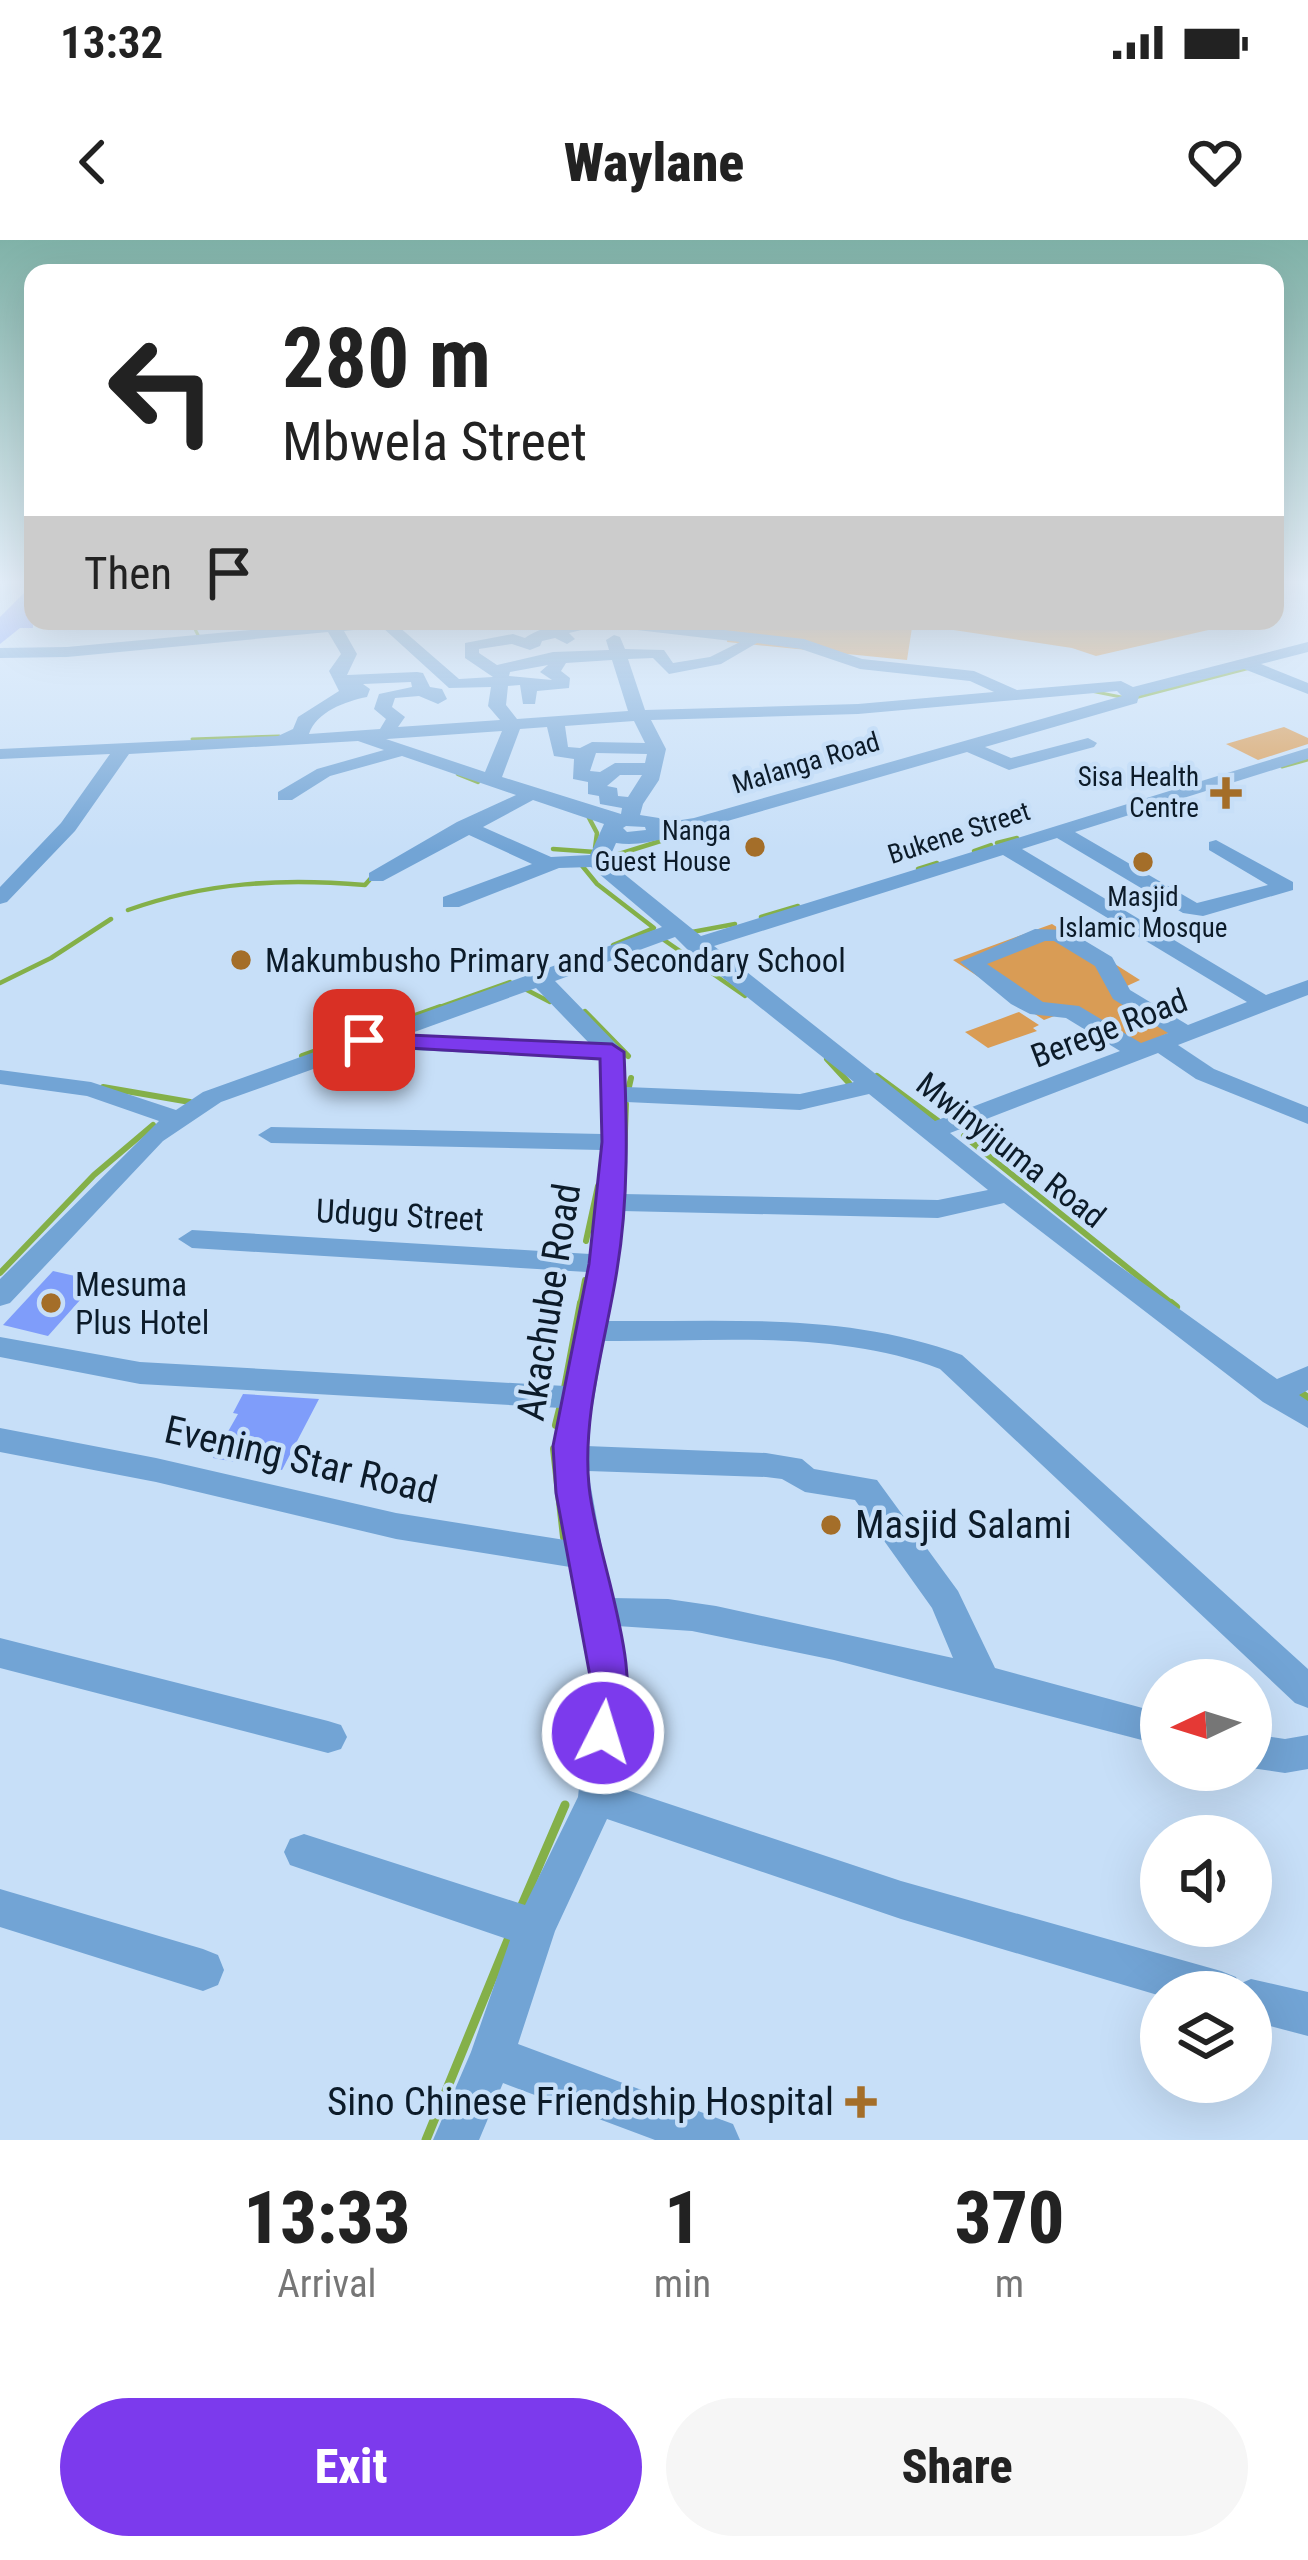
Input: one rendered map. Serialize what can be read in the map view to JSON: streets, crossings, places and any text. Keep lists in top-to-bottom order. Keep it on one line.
{"streets":{"street":["Malanga Road","Bukene Street","Berege Road","Mwinyijuma Road","Udugu Street","Akachube Road","Evening Star Road"]},"crossings":[["Bukene Street","Mwinyijuma Road"],["Berege Road","Mwinyijuma Road"],["Udugu Street","Akachube Road"],["Akachube Road","Evening Star Road"]],"places":{"health":["Sisa Health Centre","Sino Chinese Friendship Hospital"],"other":["Nanga Guest House","Masjid Islamic Mosque","Makumbusho Primary and Secondary School","Mesuma Plus Hotel","Masjid Salami"]},"north":"left","page":{"status":"13:32","header":"Waylane","turn":["280 m","Mbwela Street"],"then":"Then","eta":["13:33","Arrival","1","min","370","m"],"buttons":["Exit","Share"]}}
